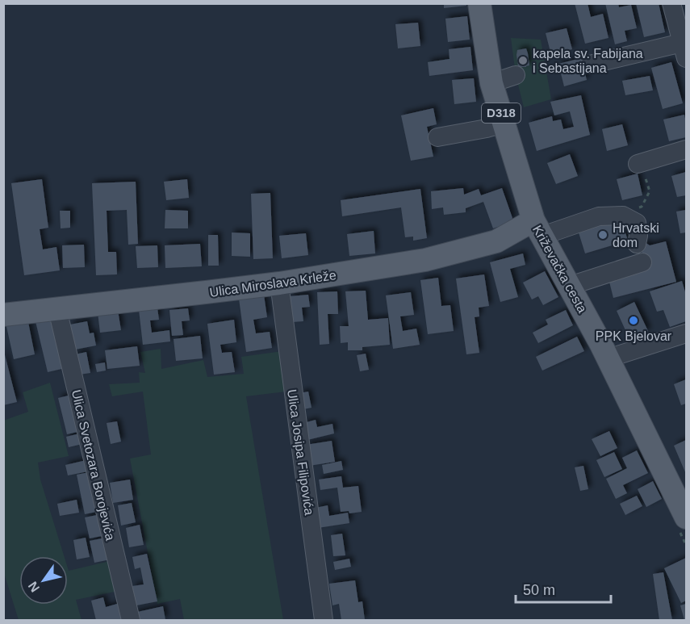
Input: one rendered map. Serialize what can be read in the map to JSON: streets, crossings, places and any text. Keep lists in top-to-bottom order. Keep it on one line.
{"streets":{"main road":["D318","Križevačka cesta","Ulica Miroslava Krleže"],"street":["Ulica Josipa Filipovića","Ulica Svetozara Borojevića"]},"crossings":[["Križevačka cesta","Ulica Miroslava Krleže"],["Ulica Miroslava Krleže","Ulica Josipa Filipovića"],["Ulica Miroslava Krleže","Ulica Svetozara Borojevića"]],"places":["kapela sv. Fabijana i Sebastijana","Hrvatski dom","PPK Bjelovar"],"scale_bar":"50 m","north":"bottom left"}
